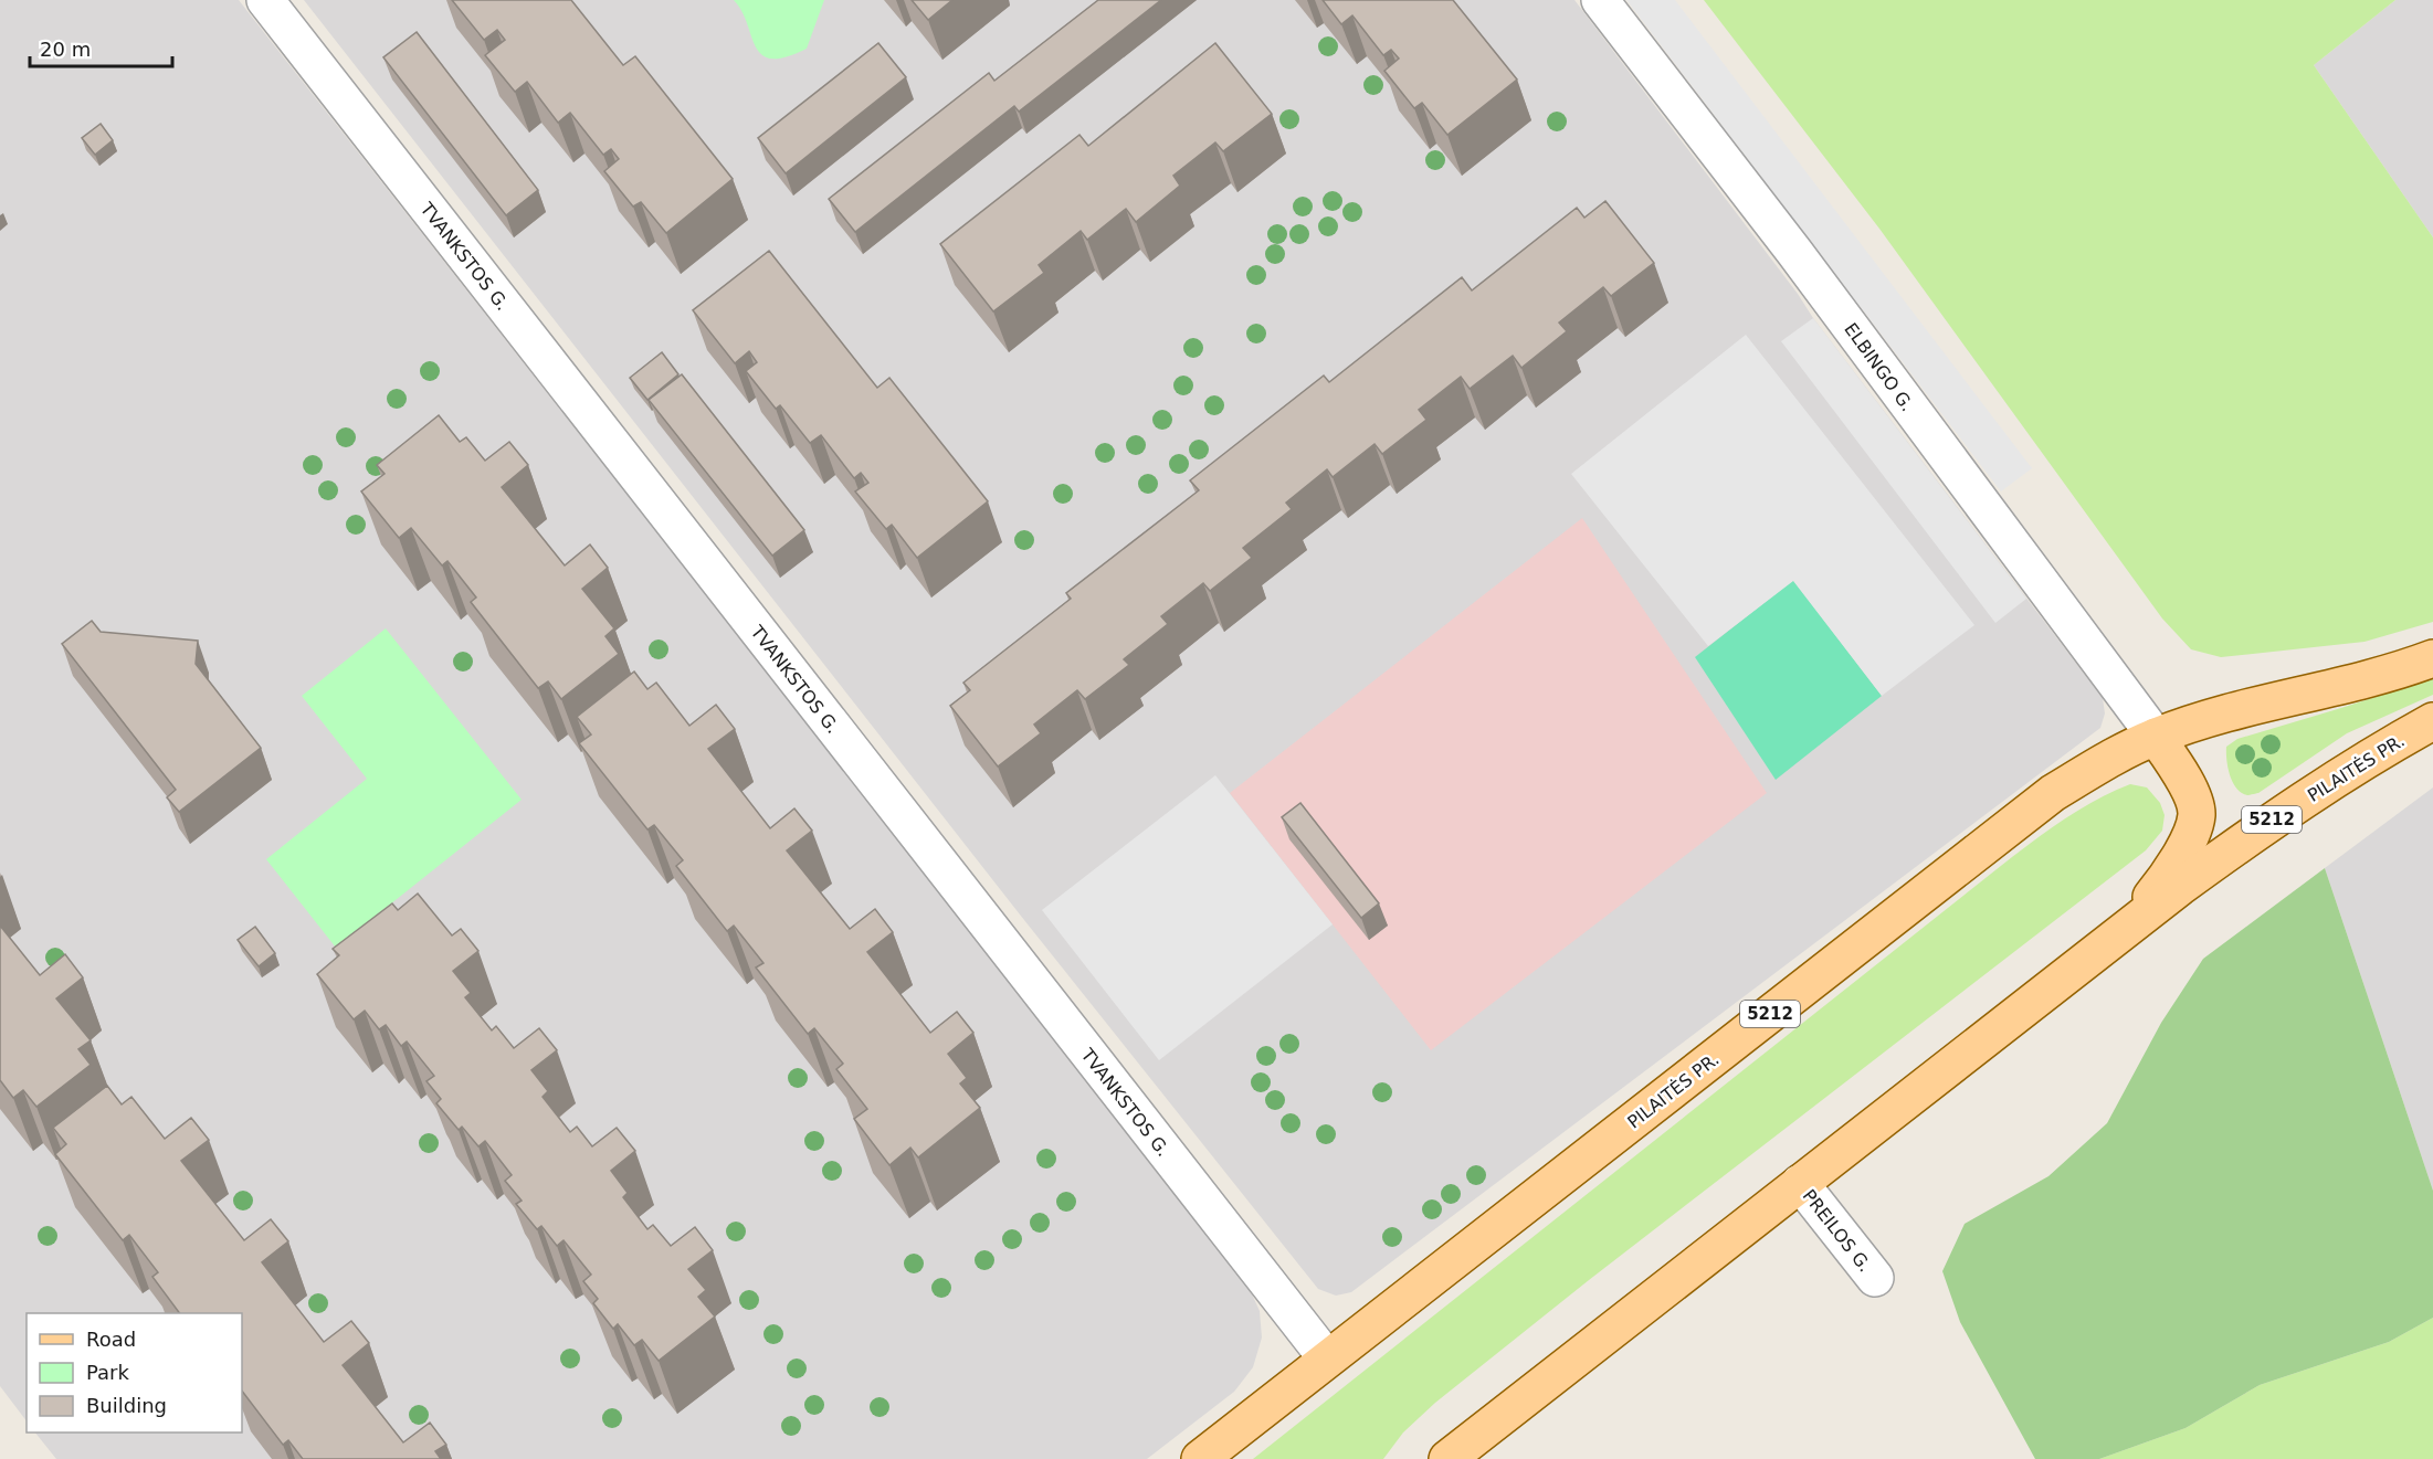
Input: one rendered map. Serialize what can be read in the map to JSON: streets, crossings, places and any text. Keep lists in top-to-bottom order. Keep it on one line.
{"streets":{"main road":["PILAITĖS PR.","5212"],"street":["TVANKSTOS G.","ELBINGO G.","PREILOS G."]},"crossings":[["TVANKSTOS G.","PILAITĖS PR."],["ELBINGO G.","PILAITĖS PR."],["PILAITĖS PR.","PREILOS G."]],"legend":["Road","Park","Building"],"scale_bar":"20 m"}
